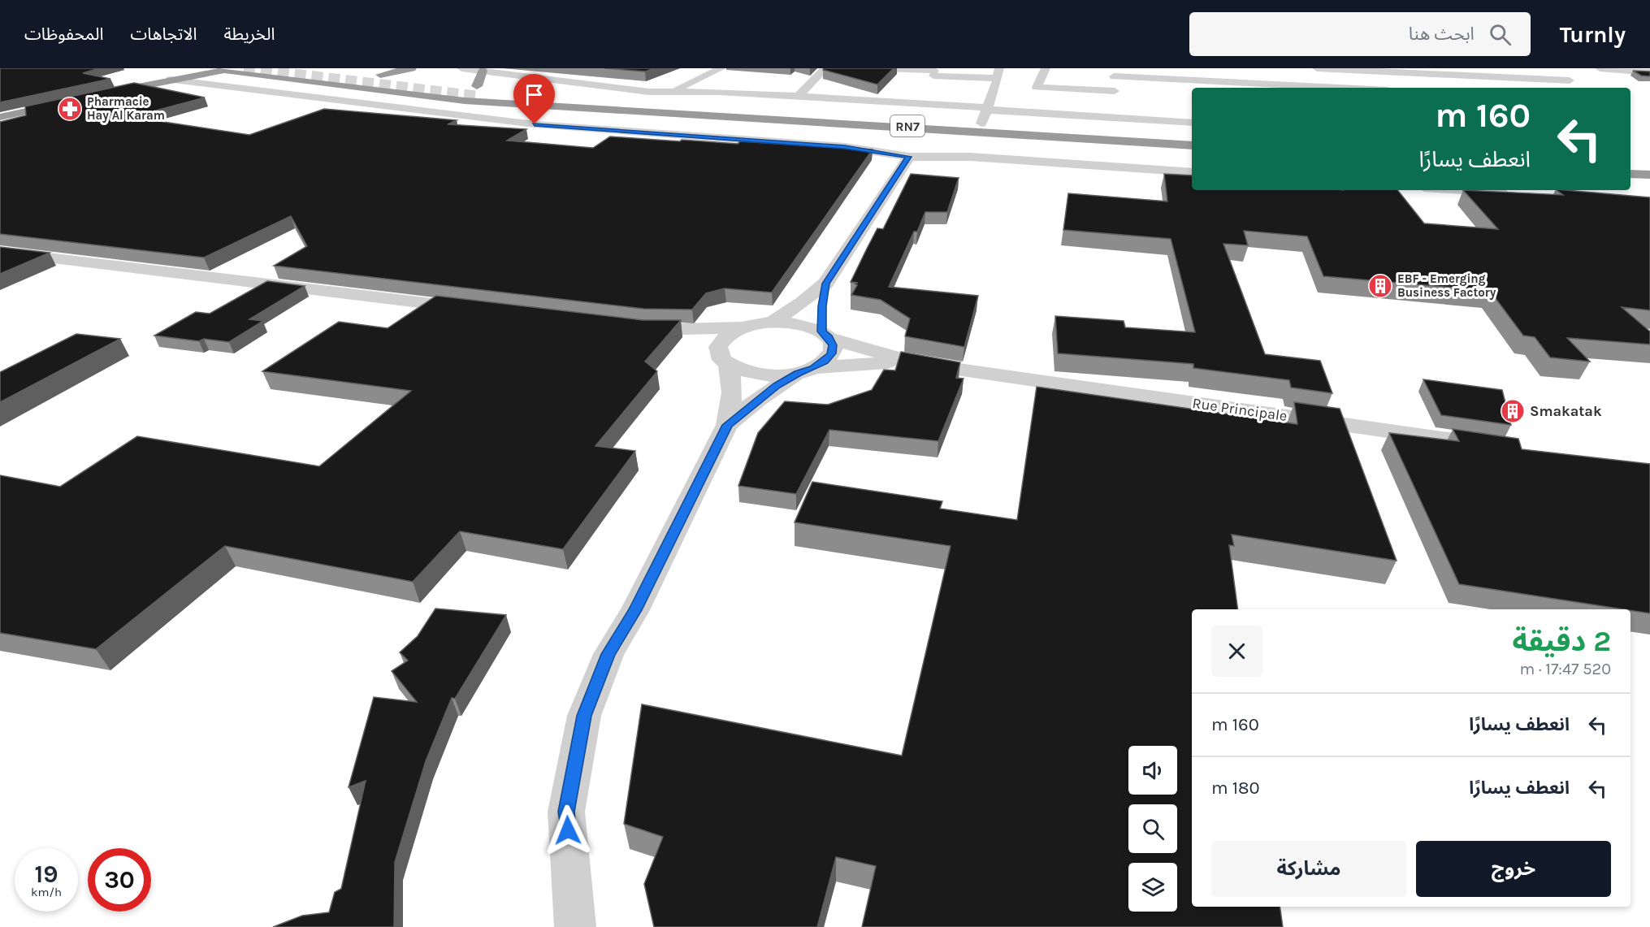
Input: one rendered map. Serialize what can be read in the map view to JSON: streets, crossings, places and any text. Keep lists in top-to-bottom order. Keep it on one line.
{"streets":{"highway":["RN7"],"street":["Rue Principale"]},"places":{"pharmacy":["Pharmacie Hay Al Karam"],"building":["EBF - Emerging Business Factory","Smakatak"]},"page":{"header":"Turnly","search":"ابحث هنا","nav":["الخريطة","الاتجاهات","المحفوظات"],"turn":["160 m","انعطف يسارًا"],"heading":["2 دقيقة","520 m · 17:47"],"list":[{"name":"انعطف يسارًا","value":"160 m"},{"name":"انعطف يسارًا","value":"180 m"}],"buttons":["خروج","مشاركة"],"speed":"19 km/h","limit":"30"}}
